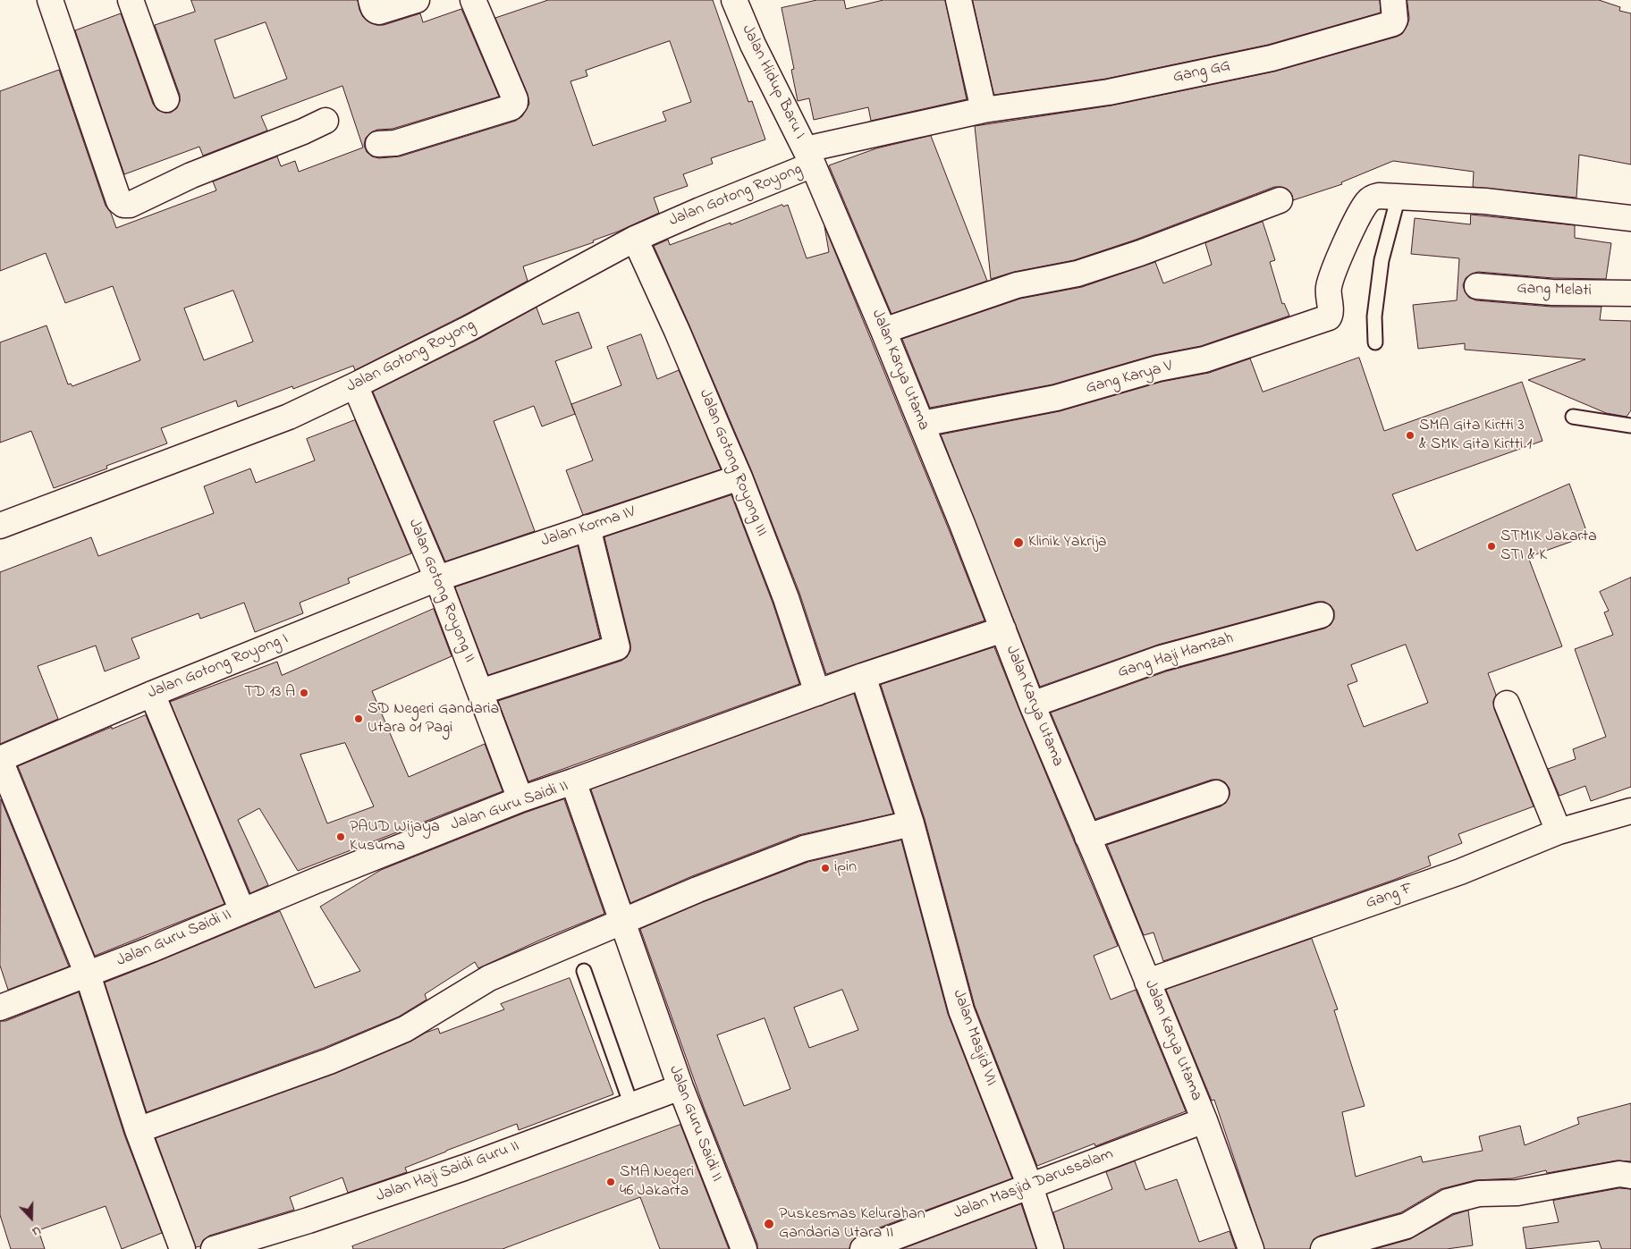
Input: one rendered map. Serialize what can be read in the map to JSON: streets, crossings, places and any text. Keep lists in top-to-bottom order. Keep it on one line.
{"streets":{"street":["Gang GG","Jalan Hidup Baru I","Jalan Gotong Royong","Gang Melati","Jalan Karya Utama","Gang Karya V","Jalan Gotong Royong III","Jalan Korma IV","Jalan Gotong Royong II","Gang Haji Hamzah","Jalan Gotong Royong I","Jalan Guru Saidi II","Gang F","Jalan Masjid VII","Jalan Haji Saidi Guru II","Jalan Masjid Darussalam"]},"crossings":[["Gang GG","Jalan Gotong Royong"],["Jalan Hidup Baru I","Jalan Gotong Royong"],["Jalan Hidup Baru I","Jalan Karya Utama"],["Jalan Gotong Royong","Jalan Karya Utama"],["Jalan Gotong Royong","Jalan Gotong Royong III"],["Jalan Gotong Royong","Jalan Gotong Royong II"],["Jalan Karya Utama","Gang Karya V"],["Jalan Karya Utama","Gang Haji Hamzah"],["Jalan Karya Utama","Gang F"],["Jalan Karya Utama","Jalan Masjid Darussalam"],["Jalan Gotong Royong III","Jalan Korma IV"],["Jalan Korma IV","Jalan Gotong Royong II"],["Jalan Korma IV","Jalan Gotong Royong I"],["Jalan Gotong Royong II","Jalan Gotong Royong I"],["Jalan Gotong Royong II","Jalan Guru Saidi II"],["Jalan Guru Saidi II","Jalan Haji Saidi Guru II"],["Jalan Masjid VII","Jalan Masjid Darussalam"]],"places":["SMA Gita Kirtti 3 & SMK Gita Kirtti 1","Klinik Yakrija","STMIK Jakarta STI & K","TD 13 A","SD Negeri Gandaria Utara 01 Pagi","PAUD Wijaya Kusuma","ipin","SMA Negeri 46 Jakarta","Puskesmas Kelurahan Gandaria Utara II"],"north":"bottom"}
